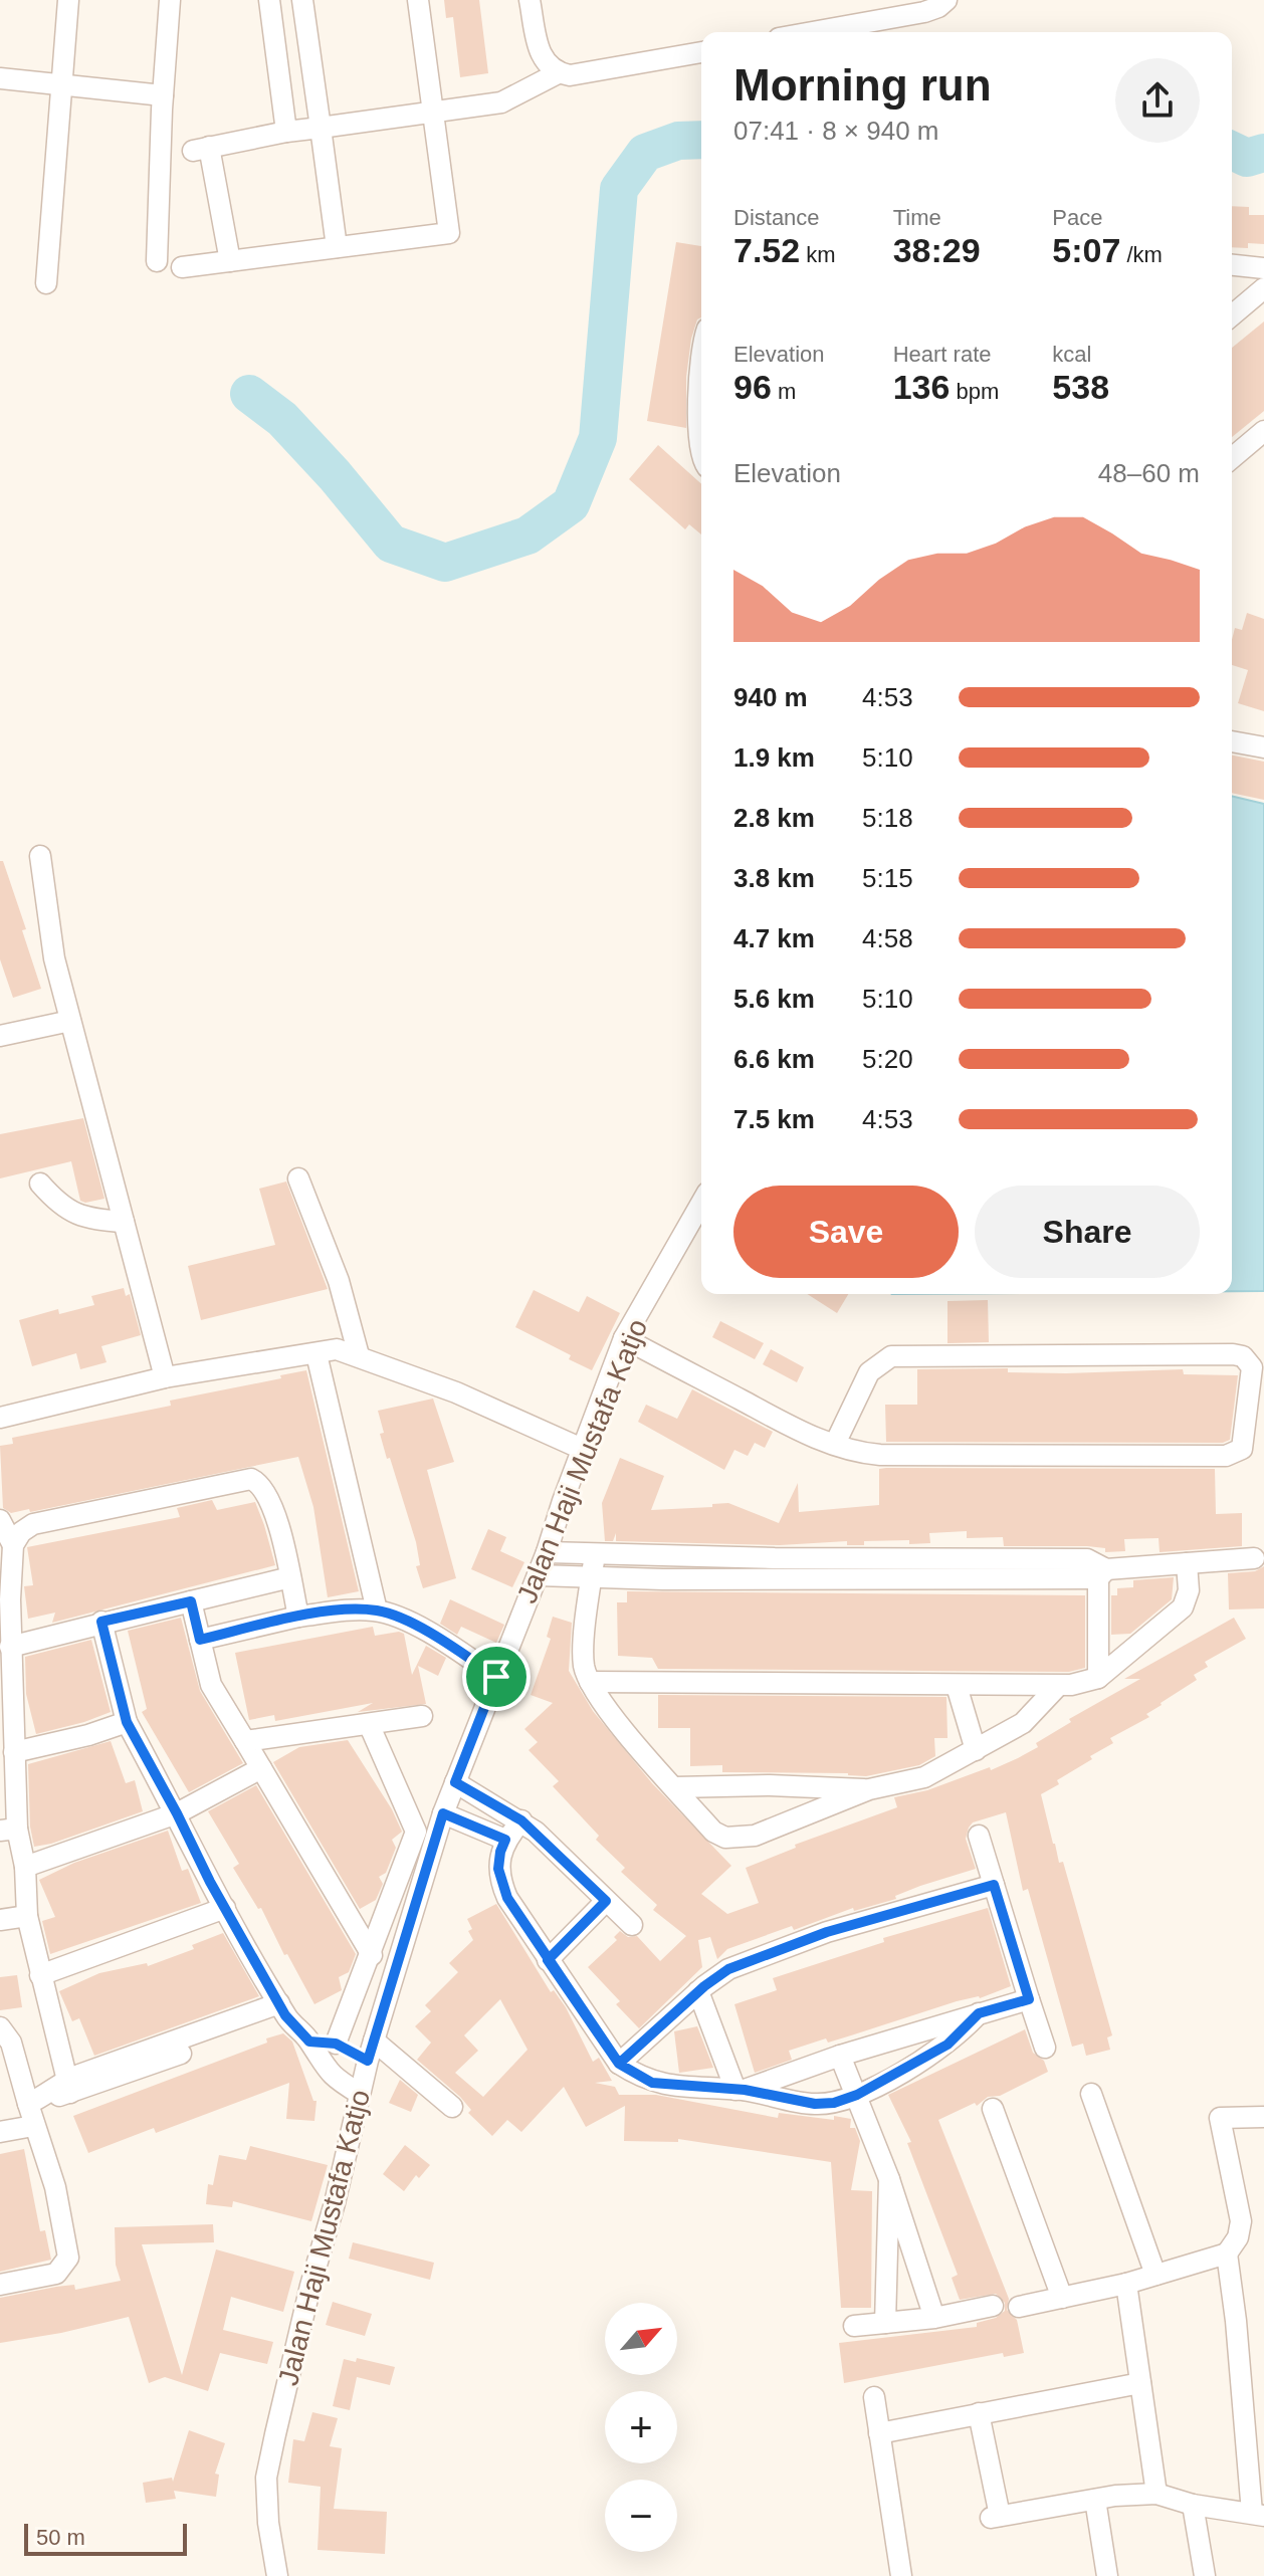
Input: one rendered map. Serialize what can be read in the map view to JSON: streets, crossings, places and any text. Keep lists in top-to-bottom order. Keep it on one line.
{"streets":{"street":["Jalan Haji Mustafa Katjo"]},"scale_bar":"50 m","north":"top right","page":{"heading":["Morning run","07:41 · 8 × 940 m"],"stats":[["Distance","7.52 km"],["Time","38:29"],["Pace","5:07 /km"],["Elevation","96 m"],["Heart rate","136 bpm"],["kcal","538"]],"chart":["Elevation","48–60 m"],"list":[{"name":"940 m","note":"4:53"},{"name":"1.9 km","note":"5:10"},{"name":"2.8 km","note":"5:18"},{"name":"3.8 km","note":"5:15"},{"name":"4.7 km","note":"4:58"},{"name":"5.6 km","note":"5:10"},{"name":"6.6 km","note":"5:20"},{"name":"7.5 km","note":"4:53"}],"buttons":["Save","Share"],"map_buttons":["+","−"],"scale":"50 m"}}
